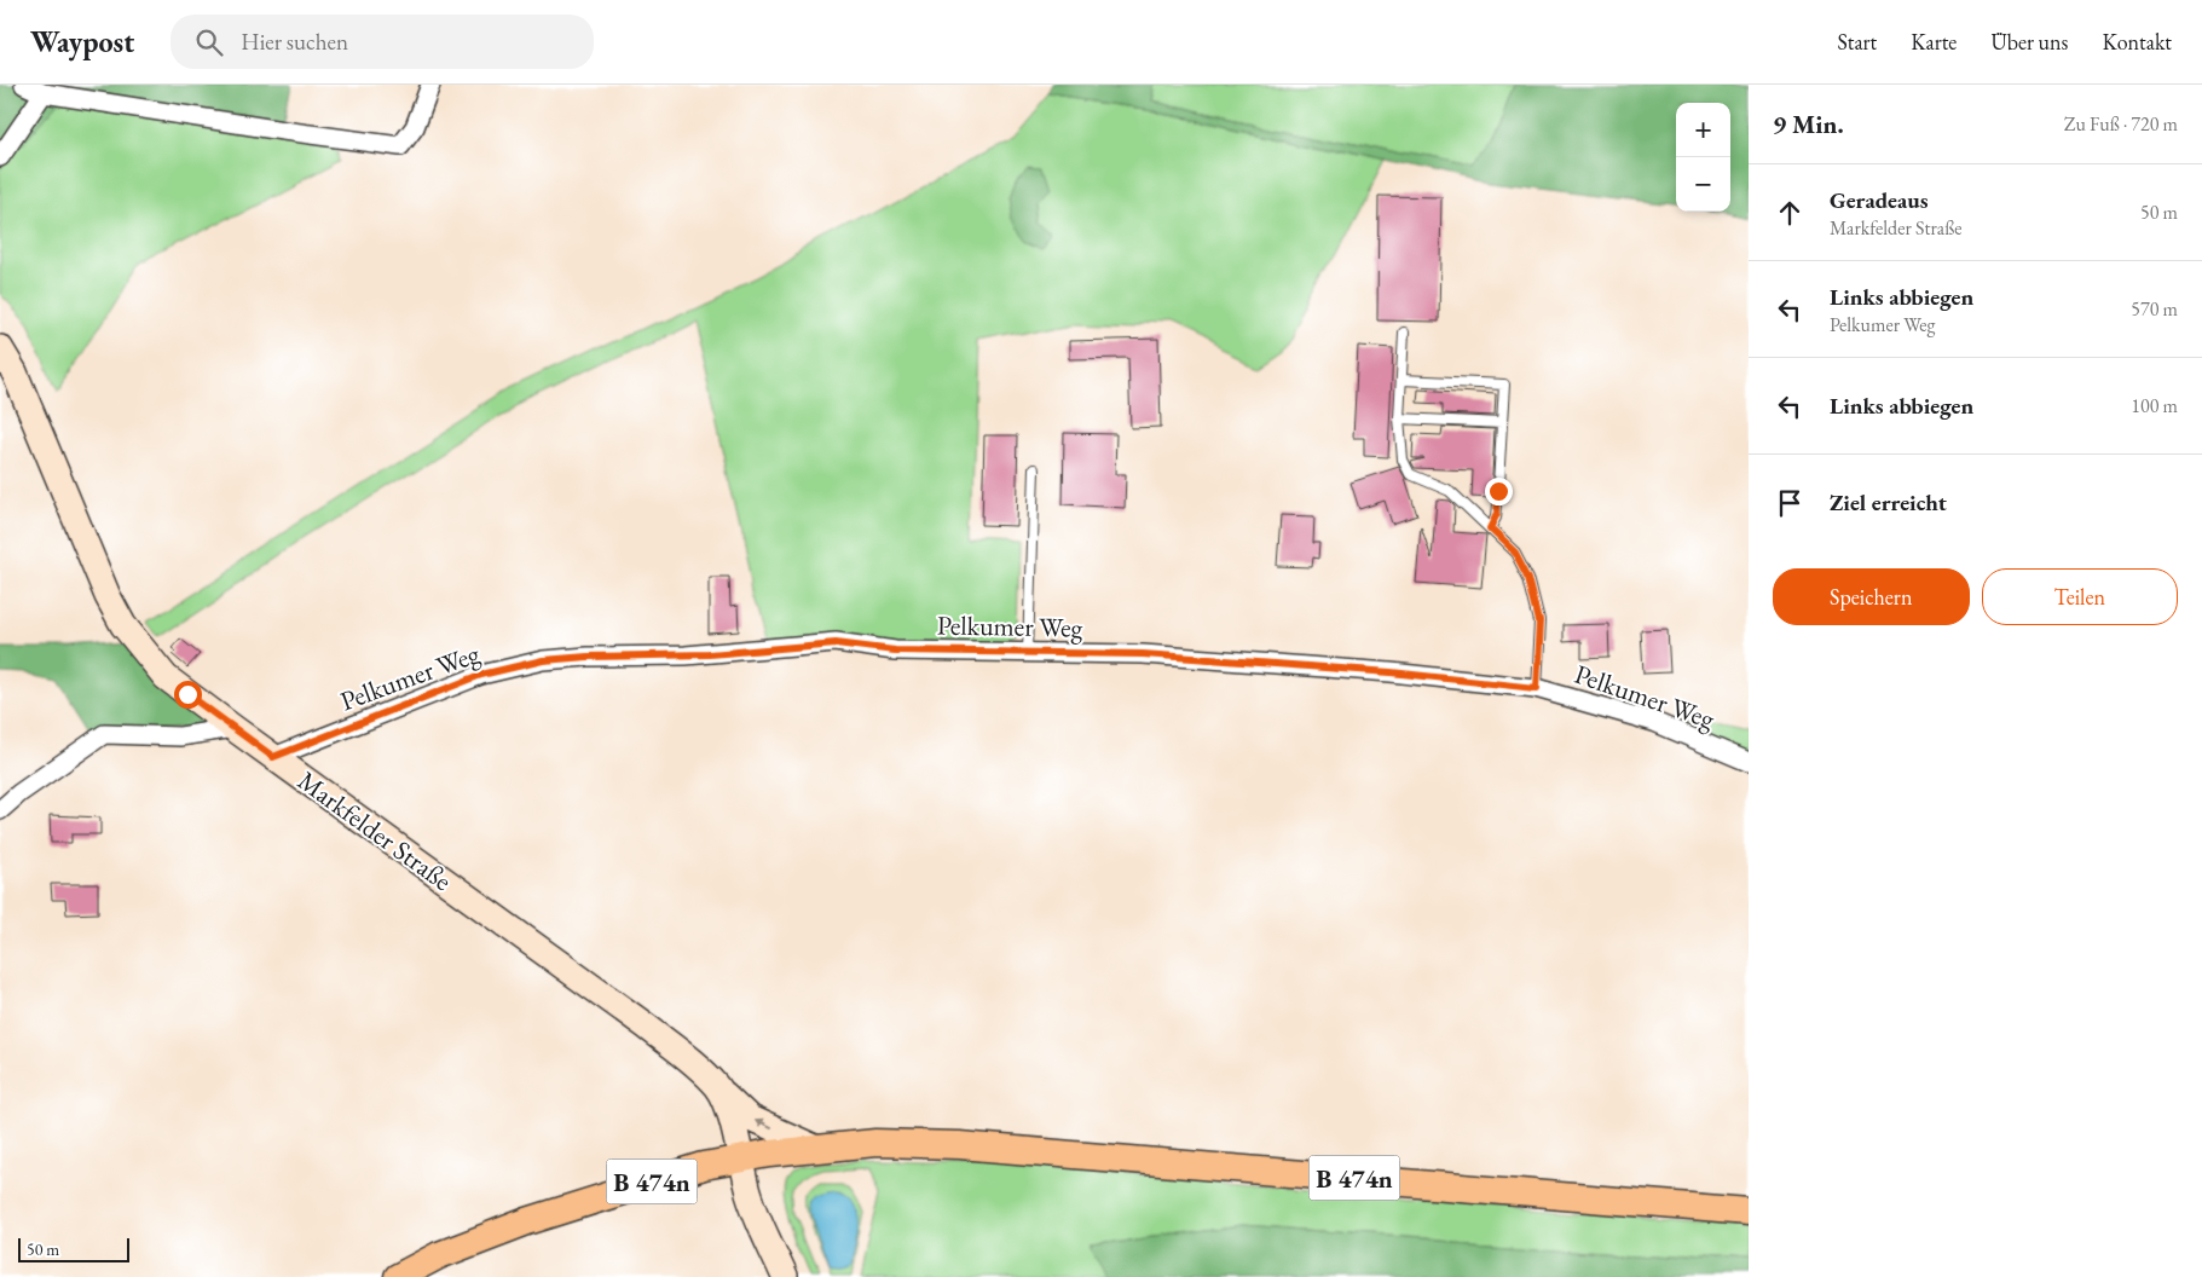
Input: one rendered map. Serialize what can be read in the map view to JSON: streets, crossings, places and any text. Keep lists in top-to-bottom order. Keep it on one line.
{"streets":{"main road":["B 474n"],"street":["Pelkumer Weg","Markfelder Straße"]},"crossings":[["Pelkumer Weg","Markfelder Straße"],["Markfelder Straße","B 474n"]],"scale_bar":"50 m","page":{"header":"Waypost","search":"Hier suchen","nav":["Start","Karte","Über uns","Kontakt"],"heading":["9 Min.","Zu Fuß · 720 m"],"map_buttons":["+","−"],"list":[["Geradeaus","Markfelder Straße","50 m"],["Links abbiegen","Pelkumer Weg","570 m"],["Links abbiegen","100 m"],"Ziel erreicht"],"buttons":["Speichern","Teilen"],"scale":"50 m"}}
